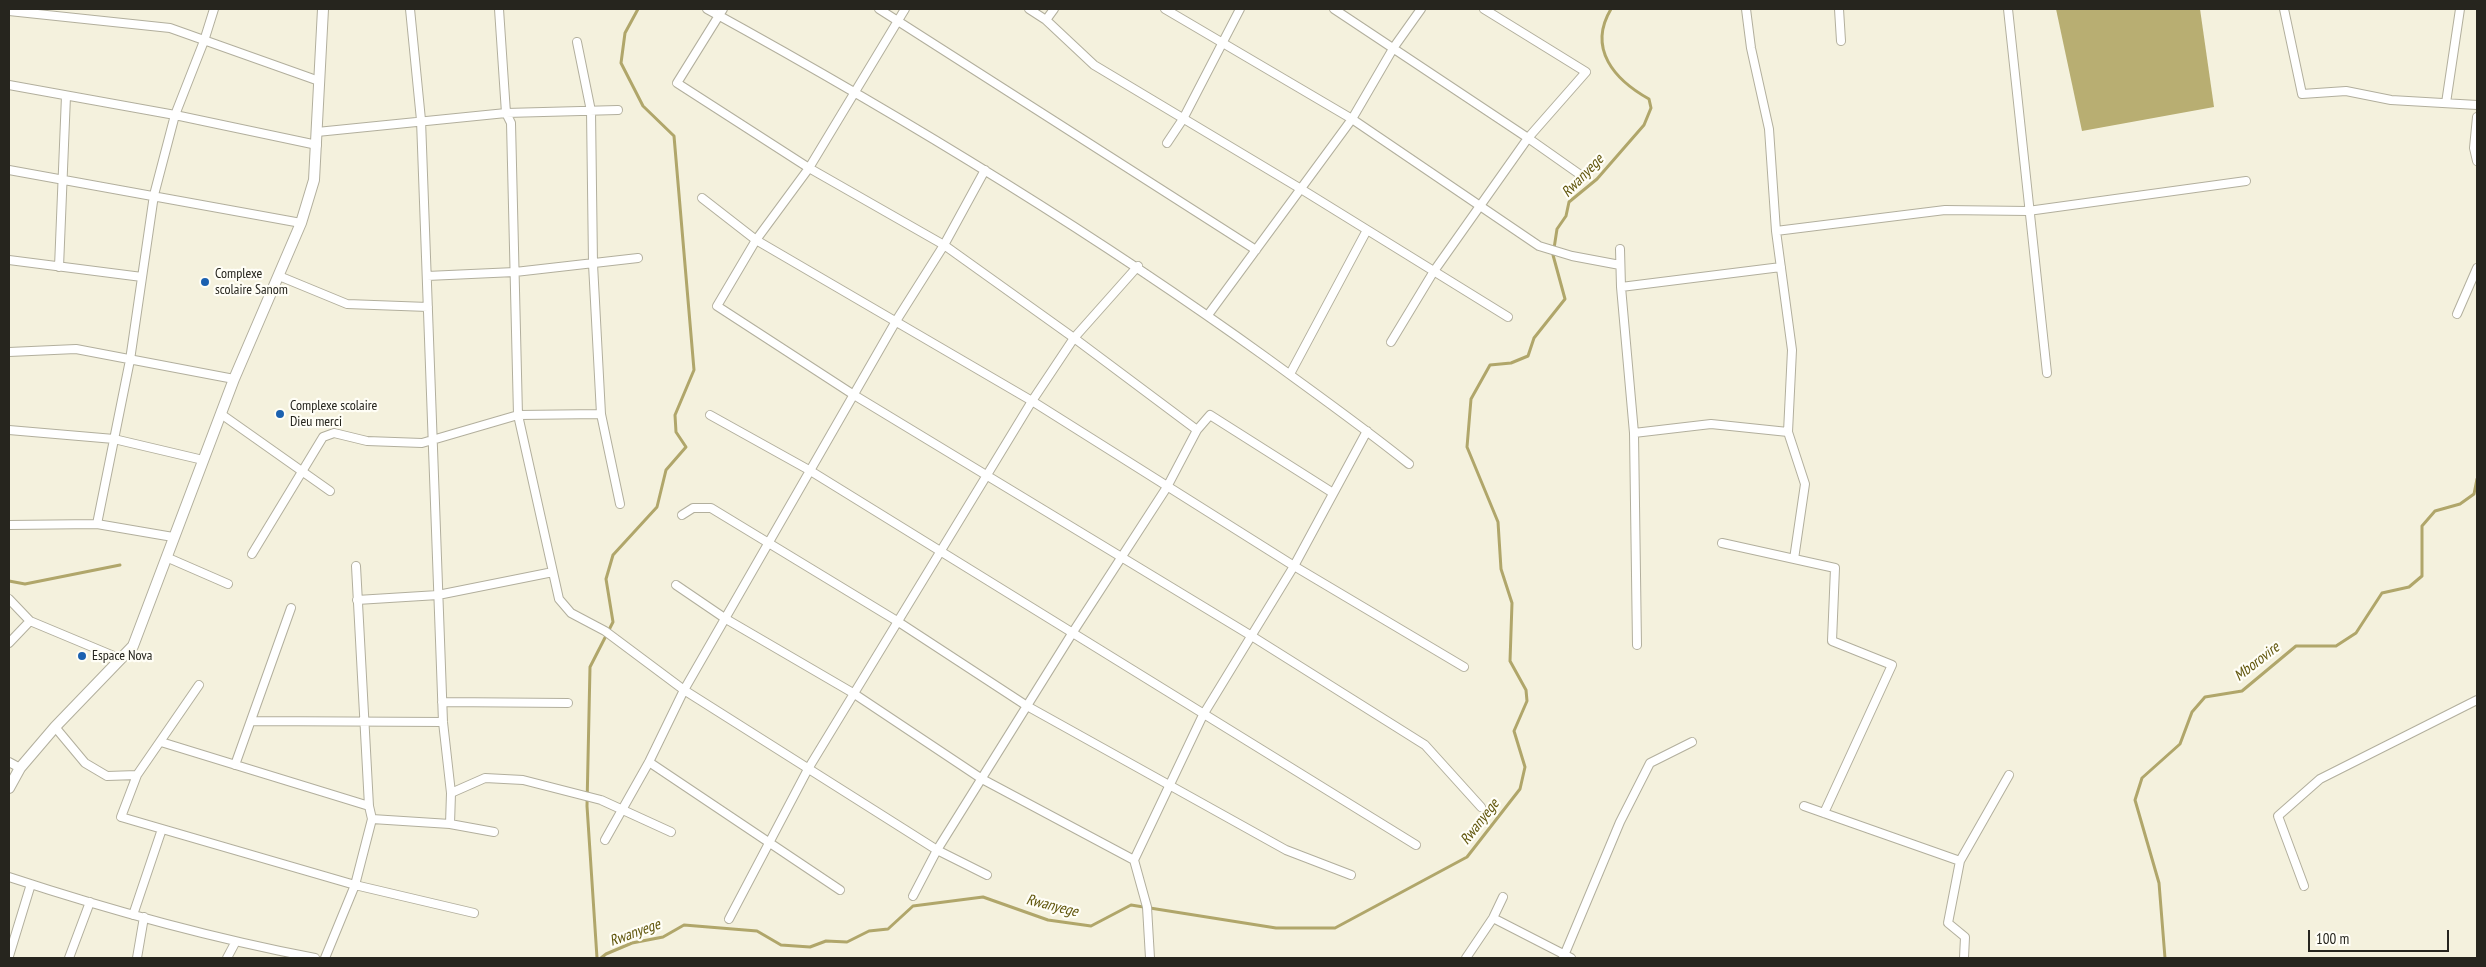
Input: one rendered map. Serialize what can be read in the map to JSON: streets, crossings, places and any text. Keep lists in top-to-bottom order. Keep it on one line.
{"water":["Rwanyege","Mborovire"],"places":["Complexe scolaire Sanom","Complexe scolaire Dieu merci","Espace Nova"],"scale_bar":"100 m"}
